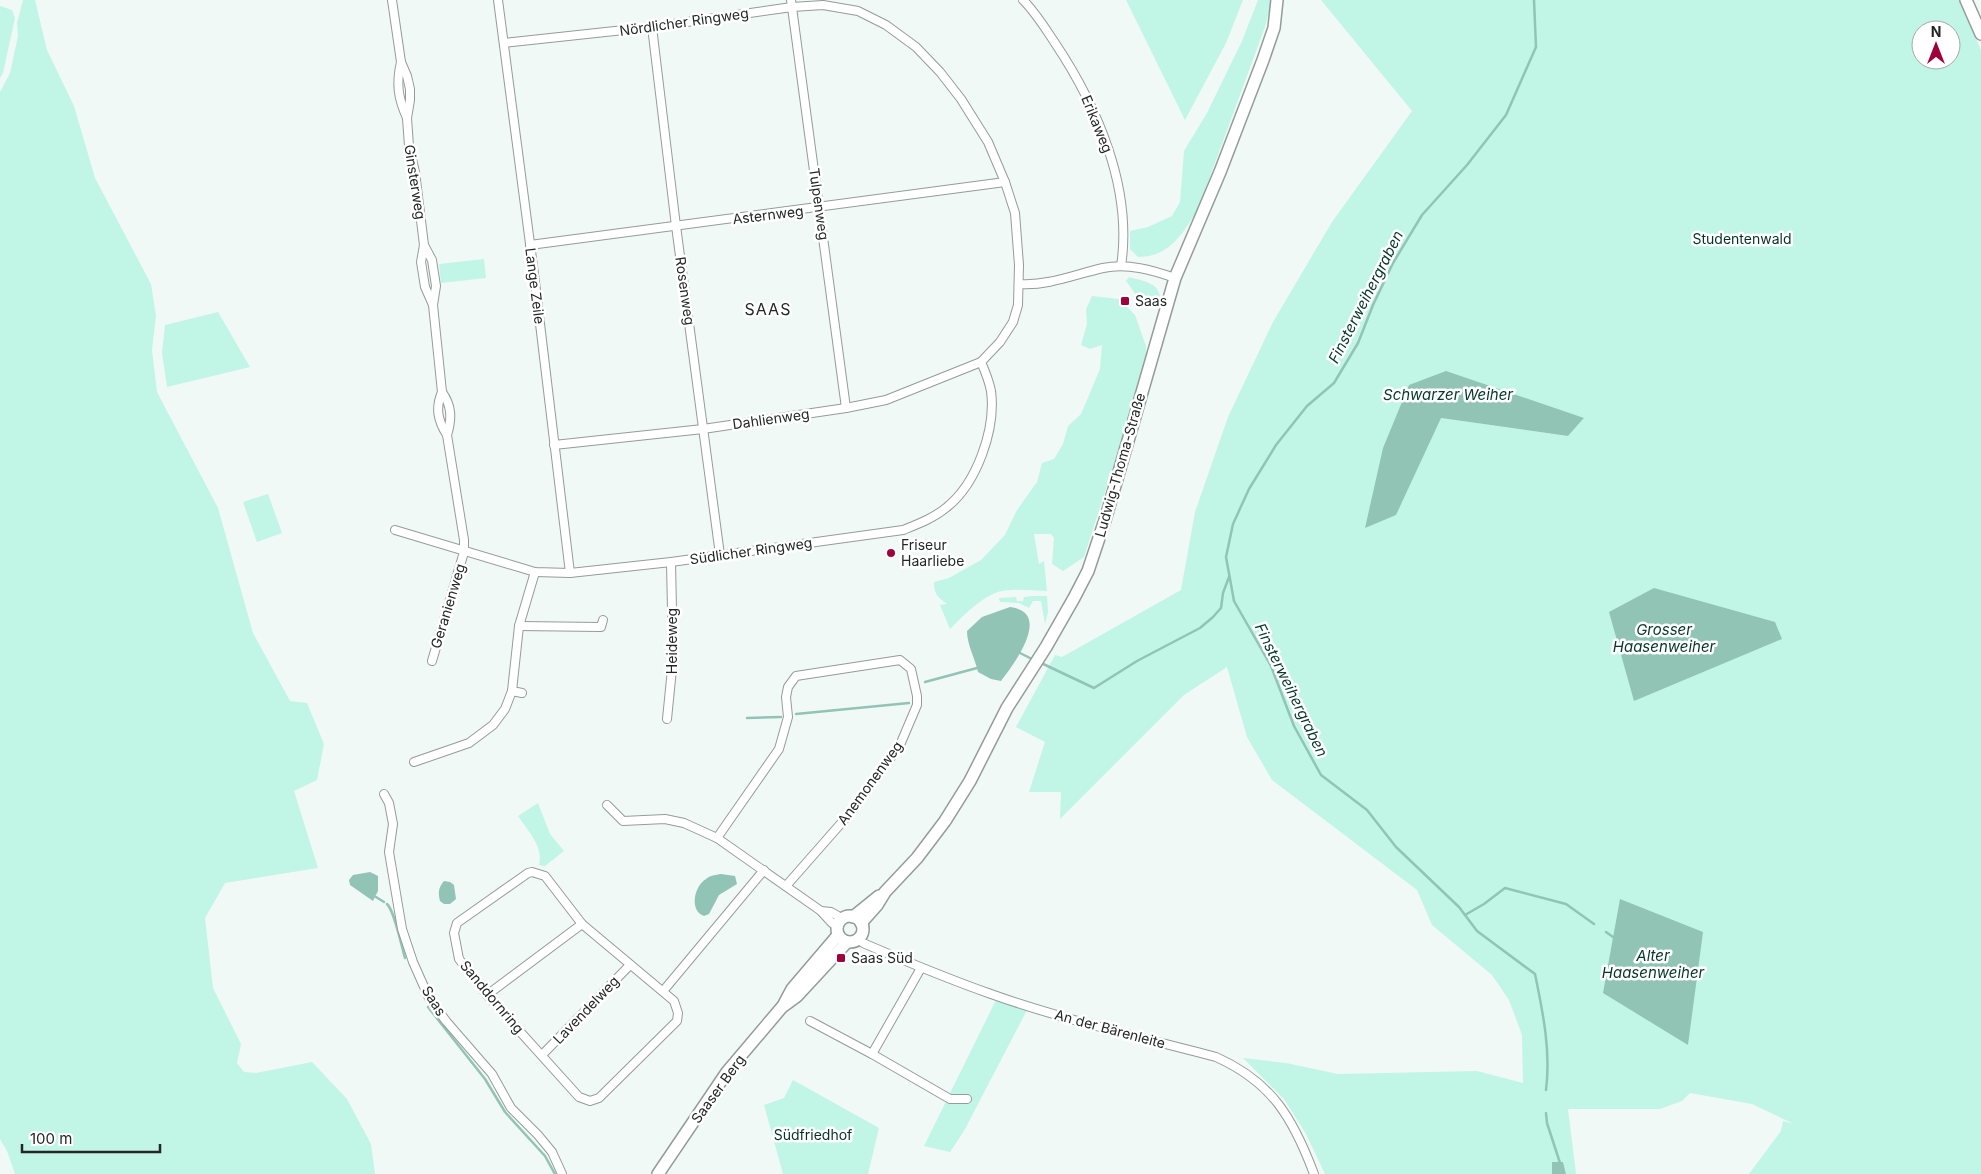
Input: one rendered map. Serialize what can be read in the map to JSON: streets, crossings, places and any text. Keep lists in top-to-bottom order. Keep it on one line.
{"streets":{"street":["Nördlicher Ringweg","Erikaweg","Ginsterweg","Tulpenweg","Asternweg","Lange Zeile","Rosenweg","Dahlienweg","Ludwig-Thoma-Straße","Südlicher Ringweg","Geranienweg","Heideweg","Anemonenweg","Sanddornring","Saas","Lavendelweg","An der Bärenleite","Saaser Berg"]},"crossings":[["Nördlicher Ringweg","Tulpenweg"],["Nördlicher Ringweg","Asternweg"],["Nördlicher Ringweg","Lange Zeile"],["Nördlicher Ringweg","Rosenweg"],["Nördlicher Ringweg","Dahlienweg"],["Nördlicher Ringweg","Südlicher Ringweg"],["Ginsterweg","Südlicher Ringweg"],["Ginsterweg","Geranienweg"],["Tulpenweg","Asternweg"],["Tulpenweg","Dahlienweg"],["Asternweg","Lange Zeile"],["Asternweg","Rosenweg"],["Lange Zeile","Dahlienweg"],["Lange Zeile","Südlicher Ringweg"],["Rosenweg","Dahlienweg"],["Rosenweg","Südlicher Ringweg"],["Dahlienweg","Südlicher Ringweg"],["Ludwig-Thoma-Straße","Saaser Berg"],["Südlicher Ringweg","Geranienweg"],["Südlicher Ringweg","Heideweg"],["Sanddornring","Lavendelweg"]],"districts":["SAAS"],"water":["Finsterweihergraben","Schwarzer Weiher","Grosser Haasenweiher","Alter Haasenweiher"],"parks":["Studentenwald","Südfriedhof"],"places":{"transit":["Saas","Saas Süd"],"other":["Friseur Haarliebe"]},"scale_bar":"100 m","north":"top"}
